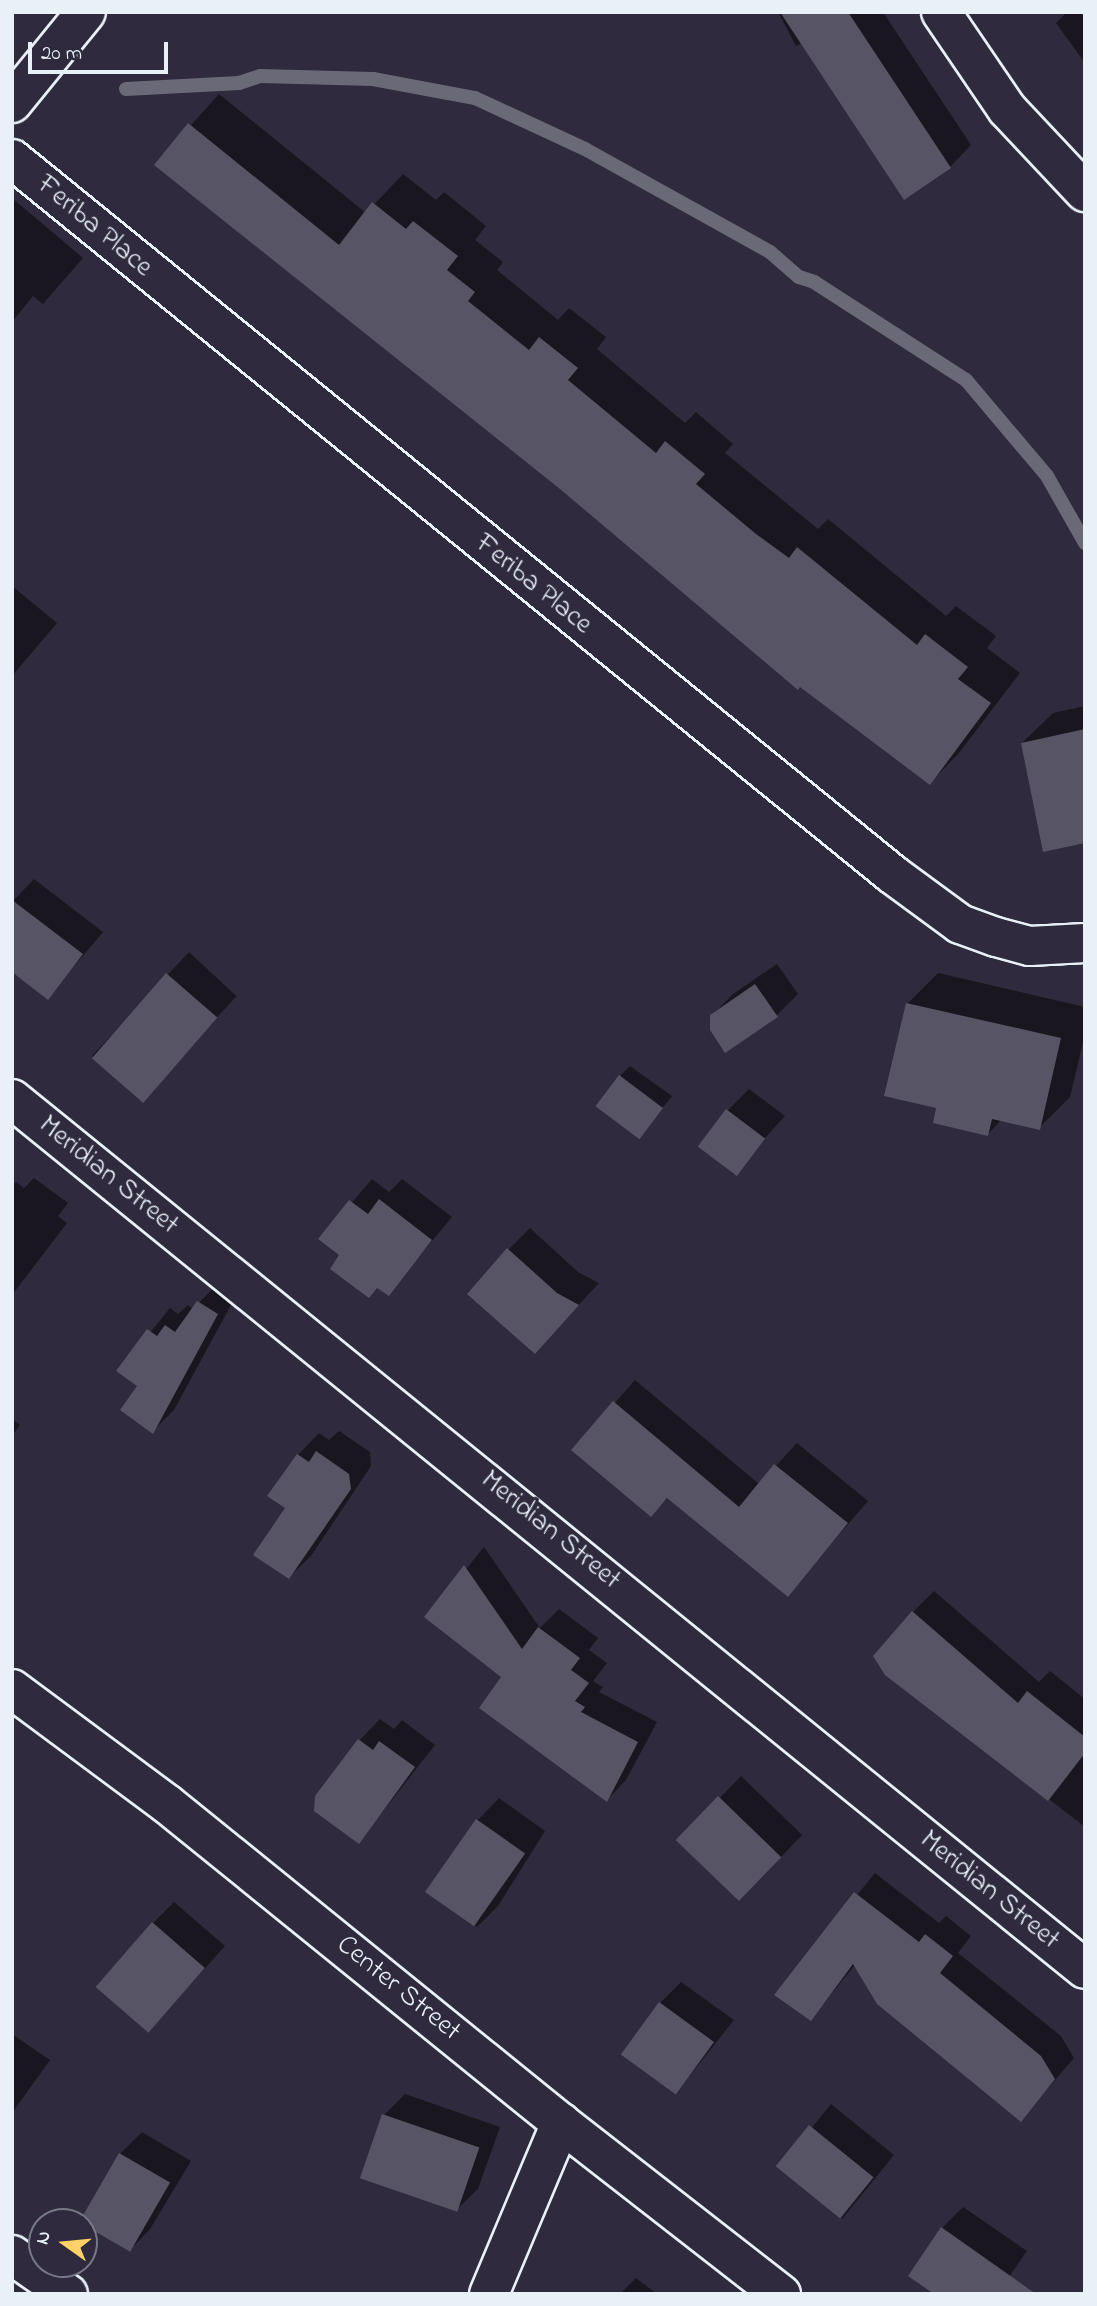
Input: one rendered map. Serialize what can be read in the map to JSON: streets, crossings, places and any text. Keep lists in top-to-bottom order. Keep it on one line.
{"streets":{"street":["Feriba Place","Meridian Street","Center Street"]},"scale_bar":"20 m","north":"left"}
